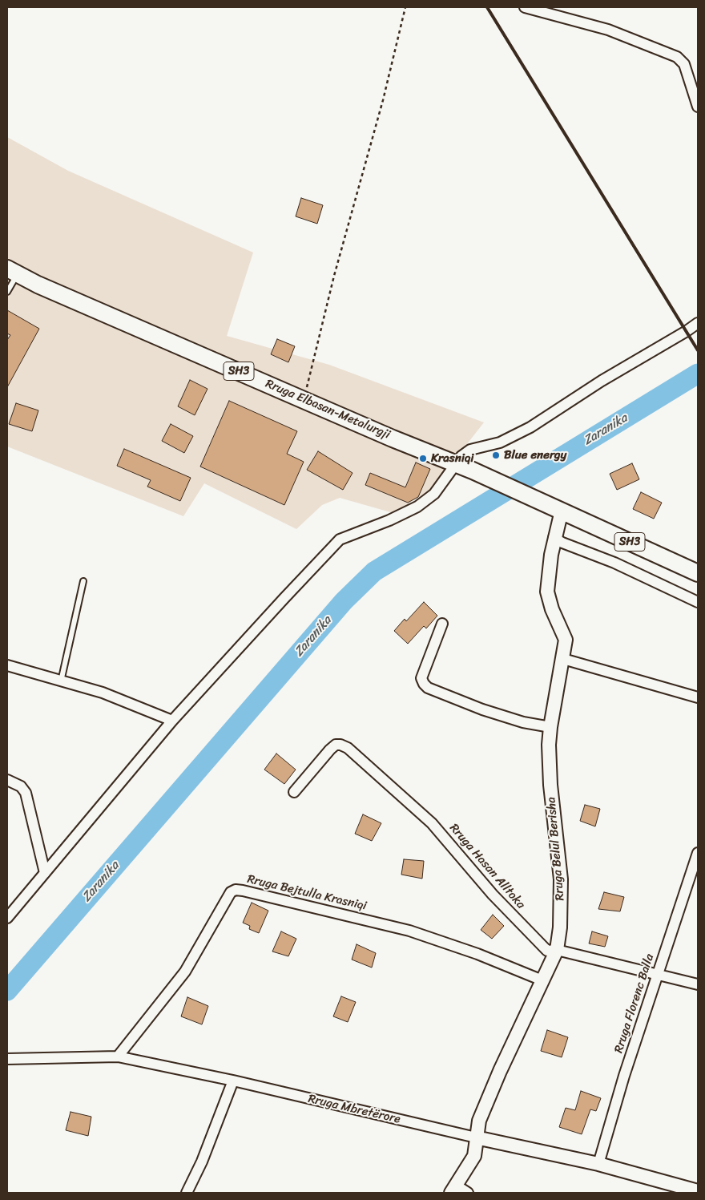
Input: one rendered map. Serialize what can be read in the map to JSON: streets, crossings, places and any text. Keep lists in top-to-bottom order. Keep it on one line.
{"streets":{"main road":["SH3","Rruga Elbasan-Metalurgji"],"street":["Rruga Belul Berisha","Rruga Hasan Alltoka","Rruga Bejtulla Krasniqi","Rruga Florenc Balla","Rruga Mbretërore"]},"crossings":[["SH3","Rruga Elbasan-Metalurgji"],["SH3","Rruga Belul Berisha"],["Rruga Elbasan-Metalurgji","Rruga Belul Berisha"],["Rruga Belul Berisha","Rruga Hasan Alltoka"],["Rruga Belul Berisha","Rruga Bejtulla Krasniqi"],["Rruga Belul Berisha","Rruga Mbretërore"],["Rruga Hasan Alltoka","Rruga Florenc Balla"],["Rruga Bejtulla Krasniqi","Rruga Mbretërore"],["Rruga Florenc Balla","Rruga Mbretërore"]],"water":["Zaranika"],"places":["Blue energy","Krasniqi"]}
